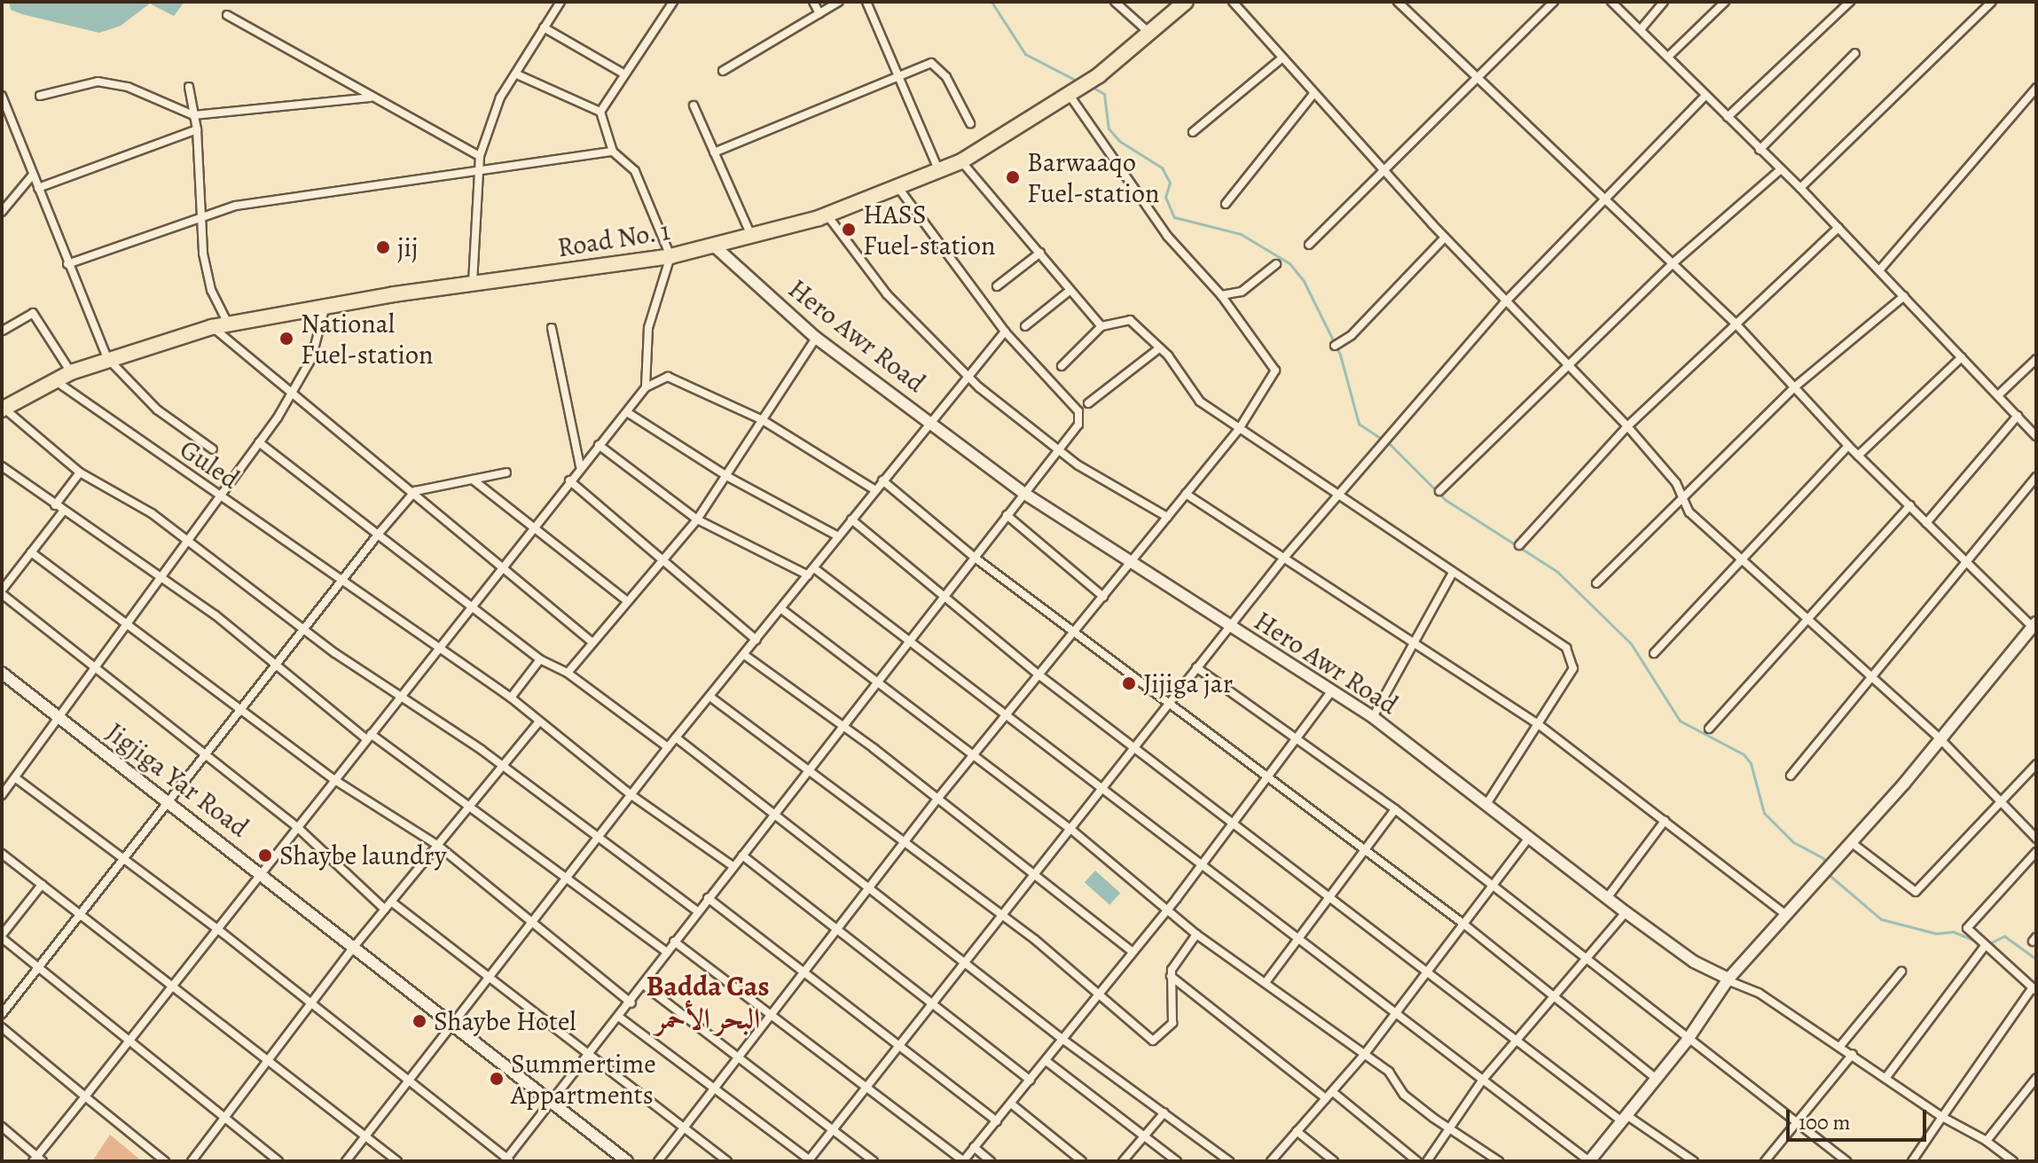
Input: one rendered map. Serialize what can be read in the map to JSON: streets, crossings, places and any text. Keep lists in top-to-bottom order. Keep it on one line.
{"streets":{"highway":["Road No. 1"],"main road":["Hero Awr Road","Jigjiga Yar Road"],"street":["Guled"]},"crossings":[["Road No. 1","Hero Awr Road"],["Road No. 1","Guled"]],"districts":["Badda Cas البحر الأحمر"],"places":["Barwaaqo Fuel-station","HASS Fuel-station","jij","National Fuel-station","Jijiga jar","Shaybe laundry","Shaybe Hotel","Summertime Appartments"],"scale_bar":"100 m"}
